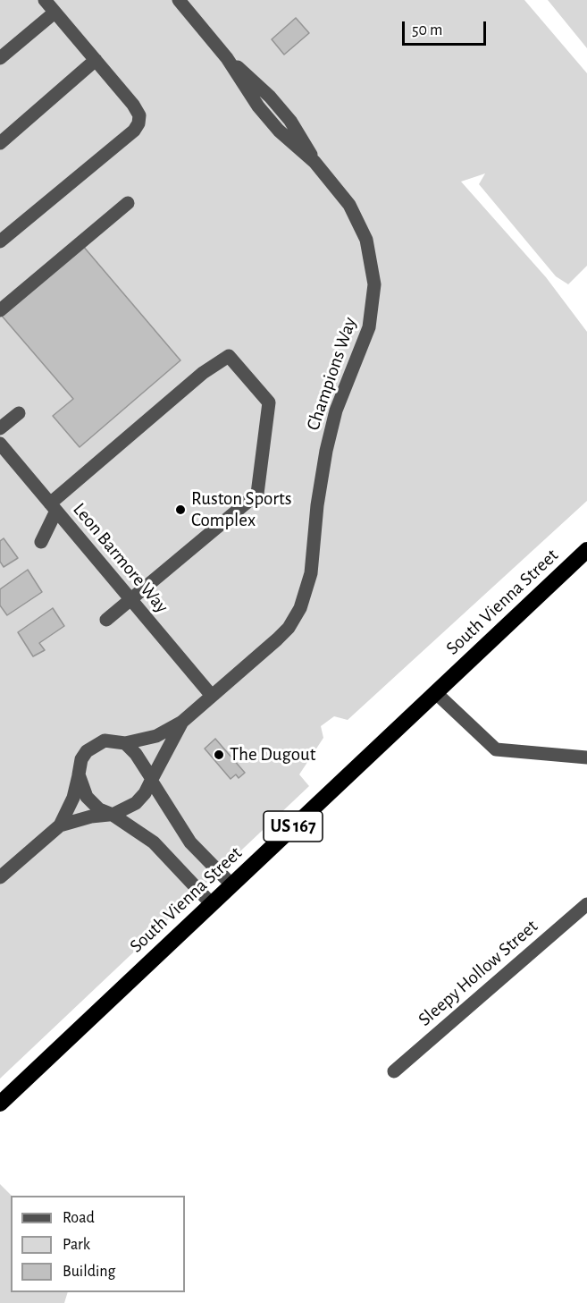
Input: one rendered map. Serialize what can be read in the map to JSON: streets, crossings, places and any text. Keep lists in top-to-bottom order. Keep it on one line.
{"streets":{"highway":["South Vienna Street","US 167"],"street":["Champions Way","Leon Barmore Way","Sleepy Hollow Street"]},"crossings":[["Champions Way","Leon Barmore Way"]],"places":["Ruston Sports Complex","The Dugout"],"legend":["Road","Park","Building"],"scale_bar":"50 m"}
